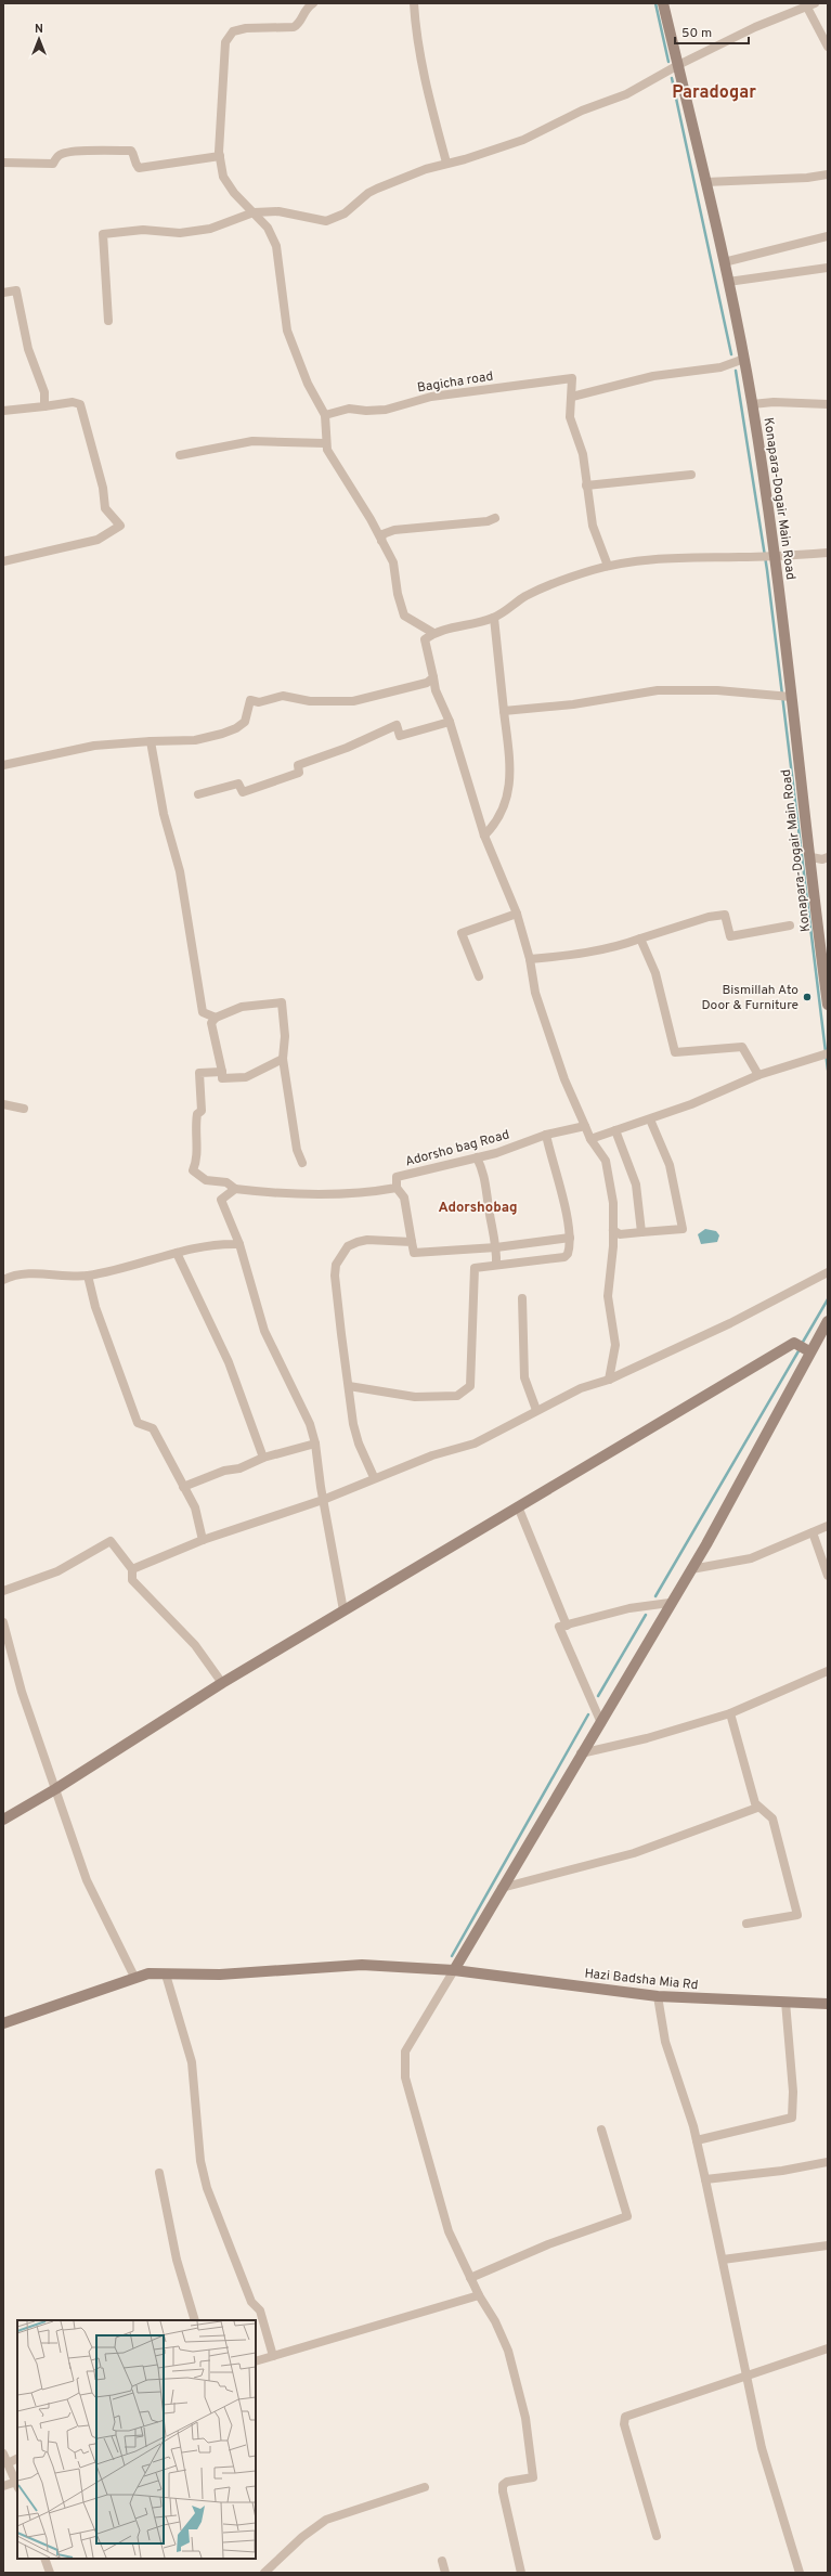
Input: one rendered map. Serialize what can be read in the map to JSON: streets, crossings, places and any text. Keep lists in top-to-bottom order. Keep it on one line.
{"streets":{"main road":["Konapara-Dogair Main Road","Hazi Badsha Mia Rd"],"street":["Bagicha road","Adorsho bag Road"]},"districts":["Paradogar","Adorshobag"],"places":["Bismillah Ato Door & Furniture"],"scale_bar":"50 m","north":"top"}
